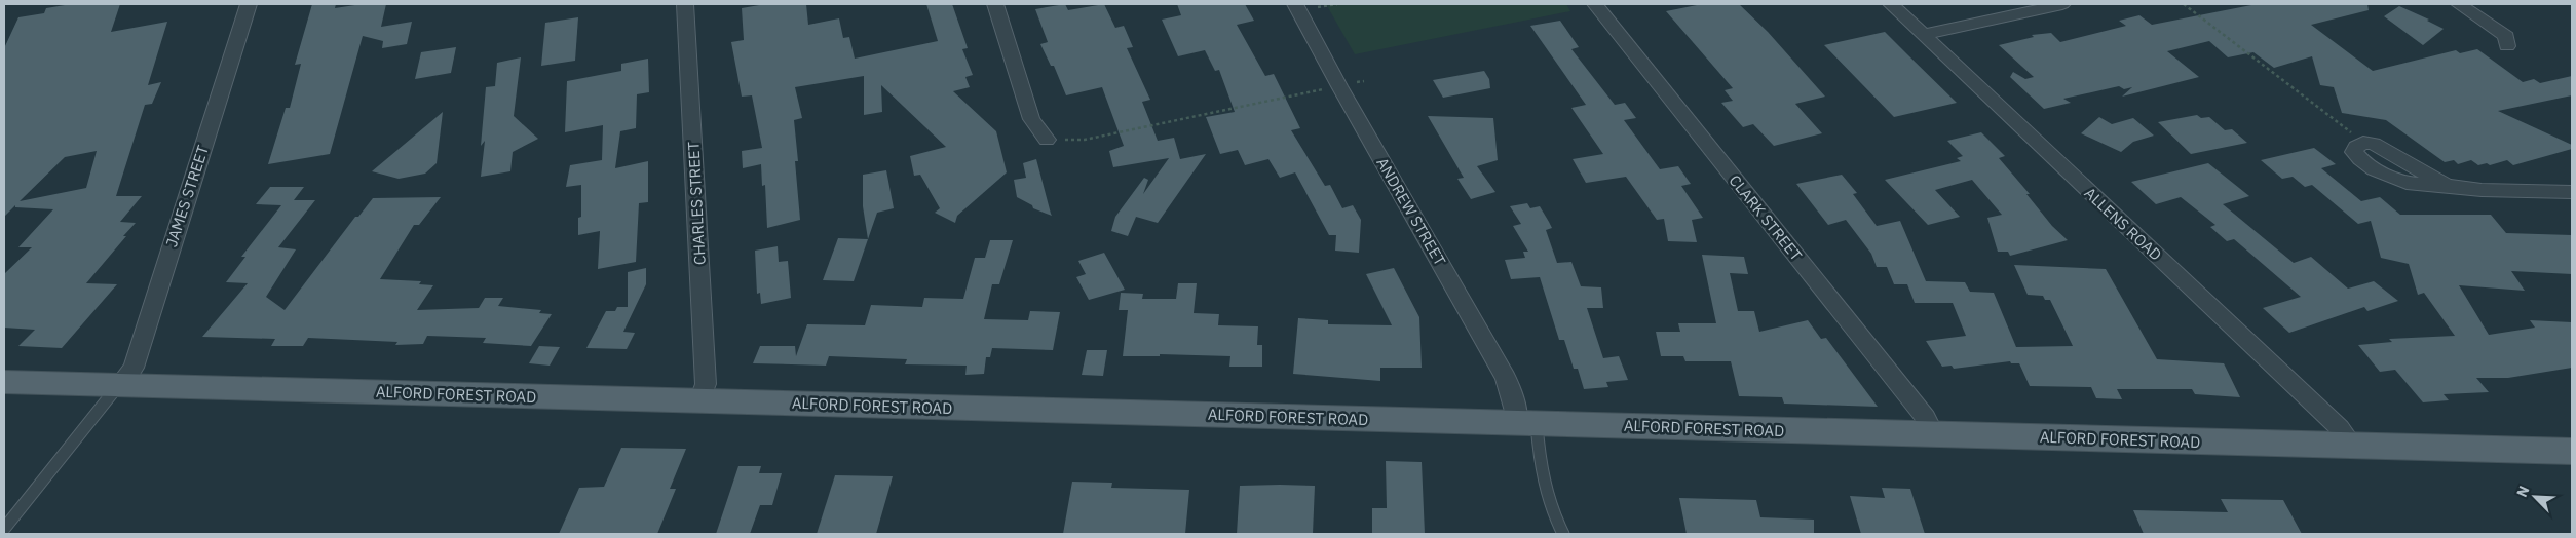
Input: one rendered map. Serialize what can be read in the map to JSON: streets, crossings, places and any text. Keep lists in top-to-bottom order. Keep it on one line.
{"streets":{"main road":["ALFORD FOREST ROAD"],"street":["JAMES STREET","CHARLES STREET","ANDREW STREET","CLARK STREET","ALLENS ROAD"]},"crossings":[["JAMES STREET","ALFORD FOREST ROAD"],["CHARLES STREET","ALFORD FOREST ROAD"],["ANDREW STREET","ALFORD FOREST ROAD"],["CLARK STREET","ALFORD FOREST ROAD"],["ALLENS ROAD","ALFORD FOREST ROAD"]],"north":"top left"}
